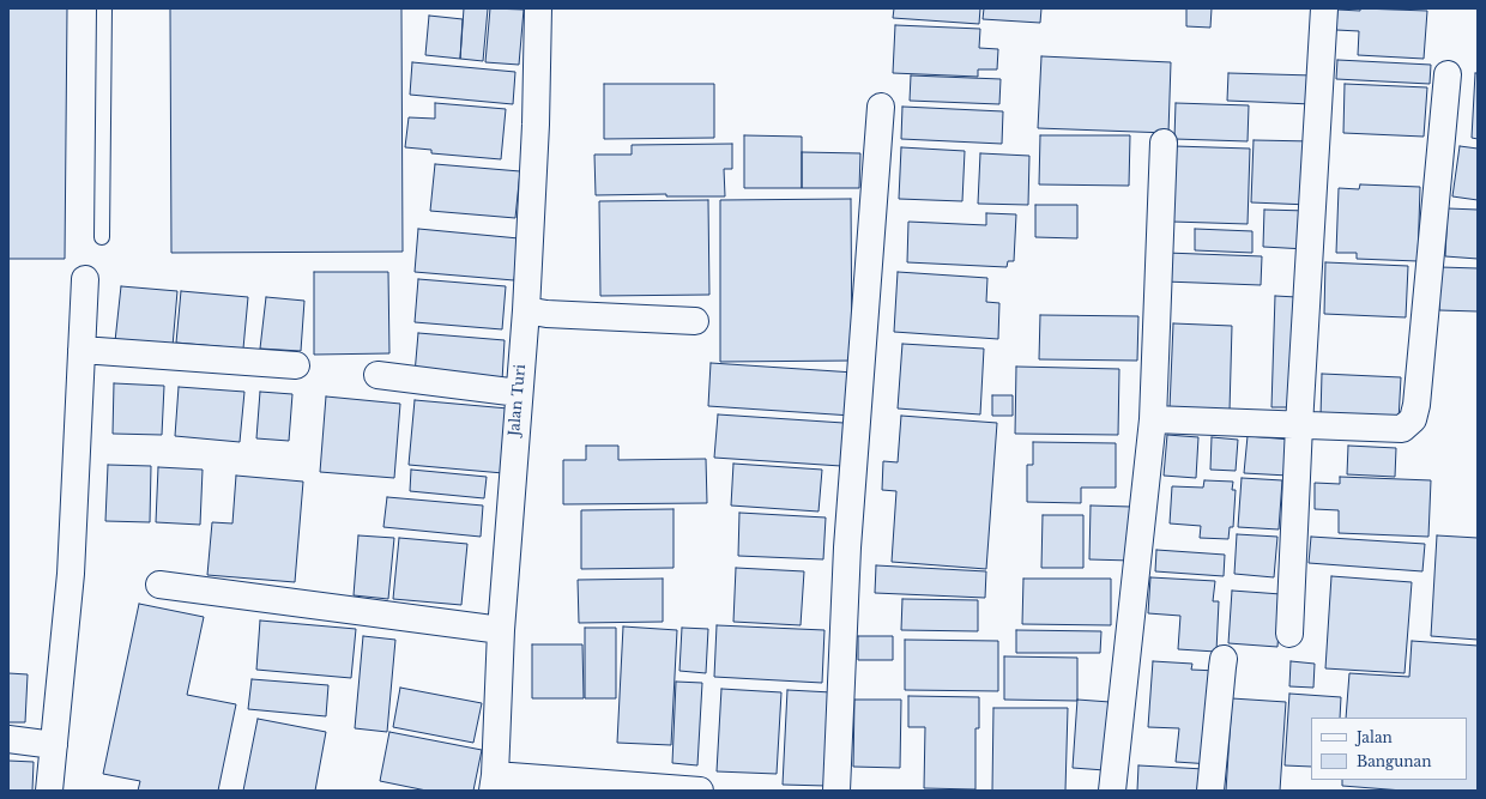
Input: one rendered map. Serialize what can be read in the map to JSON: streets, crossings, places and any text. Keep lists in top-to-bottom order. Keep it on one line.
{"streets":{"street":["Jalan Turi"]},"legend":["Jalan","Bangunan"]}
